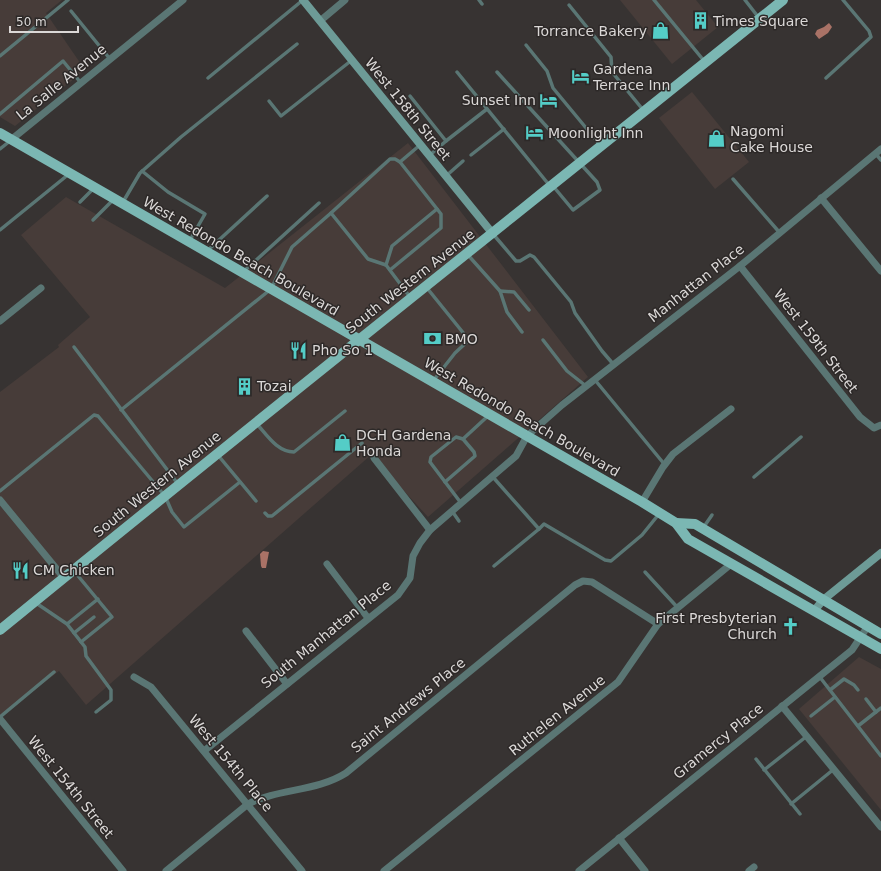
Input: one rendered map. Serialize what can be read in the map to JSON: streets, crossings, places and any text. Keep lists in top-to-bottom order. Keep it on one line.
{"streets":{"main road":["West Redondo Beach Boulevard","South Western Avenue"],"street":["La Salle Avenue","West 158th Street","Manhattan Place","West 159th Street","South Manhattan Place","Saint Andrews Place","Ruthelen Avenue","Gramercy Place","West 154th Place","West 154th Street"]},"crossings":[["La Salle Avenue","West Redondo Beach Boulevard"],["West 158th Street","South Western Avenue"],["West Redondo Beach Boulevard","South Western Avenue"],["West Redondo Beach Boulevard","Manhattan Place"],["West Redondo Beach Boulevard","South Manhattan Place"],["West Redondo Beach Boulevard","Ruthelen Avenue"],["West Redondo Beach Boulevard","Gramercy Place"],["Manhattan Place","West 159th Street"],["Manhattan Place","South Manhattan Place"],["South Manhattan Place","West 154th Place"],["Saint Andrews Place","Ruthelen Avenue"],["Saint Andrews Place","West 154th Place"]],"places":{"building":["Times Square","Tozai"],"shop":["Torrance Bakery","Nagomi Cake House","DCH Gardena Honda"],"hotel":["Gardena Terrace Inn","Sunset Inn","Moonlight Inn"],"bank":["BMO"],"restaurant":["Pho So 1","CM Chicken"],"church":["First Presbyterian Church"]},"scale_bar":"50 m"}
